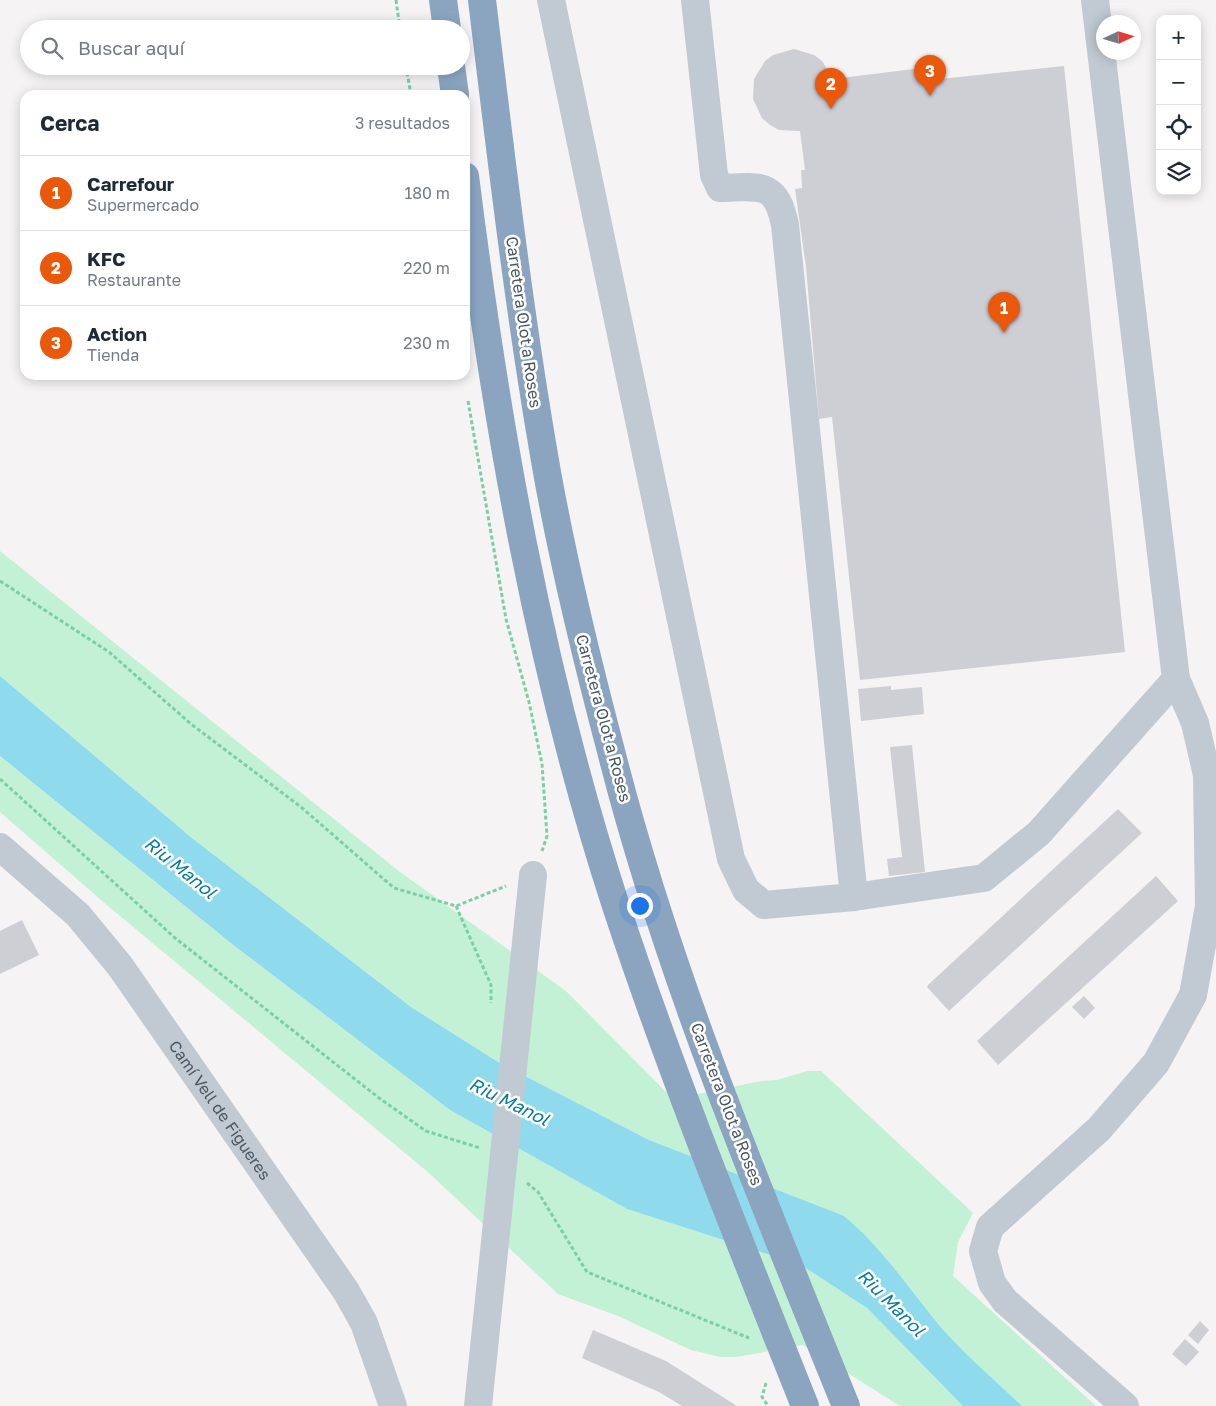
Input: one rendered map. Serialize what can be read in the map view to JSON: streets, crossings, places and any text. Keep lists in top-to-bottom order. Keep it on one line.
{"streets":{"highway":["Carretera Olot a Roses"],"street":["Camí Vell de Figueres"]},"water":["Riu Manol"],"north":"right","page":{"map_buttons":["+","−"],"search":"Buscar aquí","pins":["3","2","1"],"heading":["Cerca","3 resultados"],"list":[{"mark":"1","name":"Carrefour","note":"Supermercado","value":"180 m"},{"mark":"2","name":"KFC","note":"Restaurante","value":"220 m"},{"mark":"3","name":"Action","note":"Tienda","value":"230 m"}]}}
